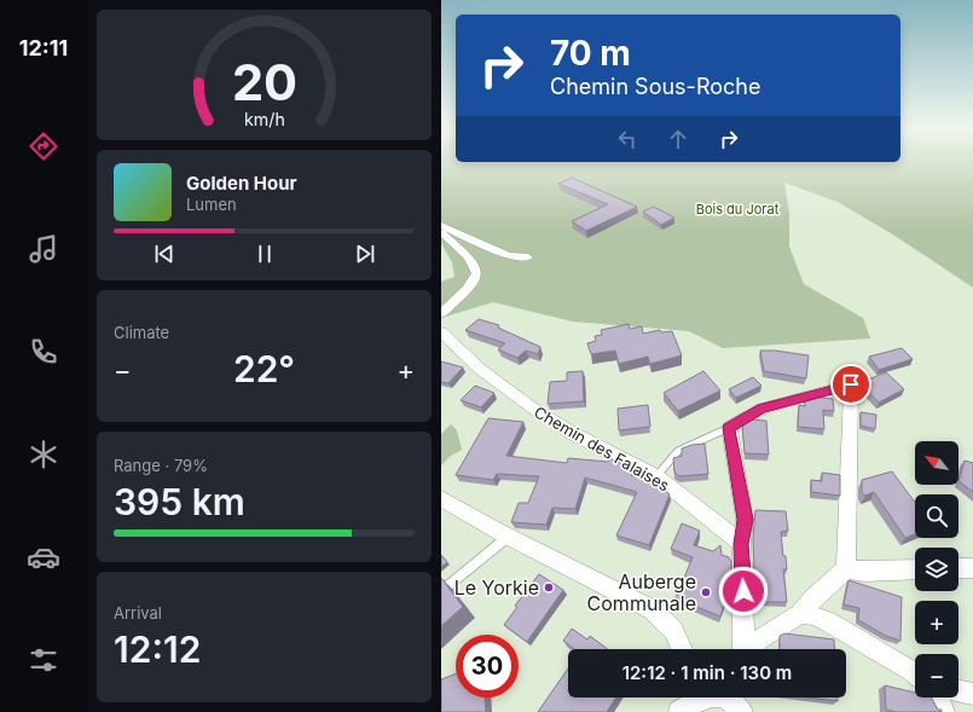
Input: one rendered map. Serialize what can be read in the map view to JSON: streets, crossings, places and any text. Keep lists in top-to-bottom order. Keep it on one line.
{"streets":{"street":["Chemin des Falaises"]},"parks":["Bois du Jorat"],"places":["Le Yorkie","Auberge Communale"],"north":"top left","page":{"tabs":"12:11","turn":["70 m","Chemin Sous-Roche"],"song":["Golden Hour","Lumen"],"tile":["Climate",["Range · 79%","395 km"],["Arrival","12:12"]],"heat":["−","22°","+"],"map_buttons":["+","−"],"limit":"30","trip":"12:12 · 1 min · 130 m","gauge":["20","km/h"]}}
